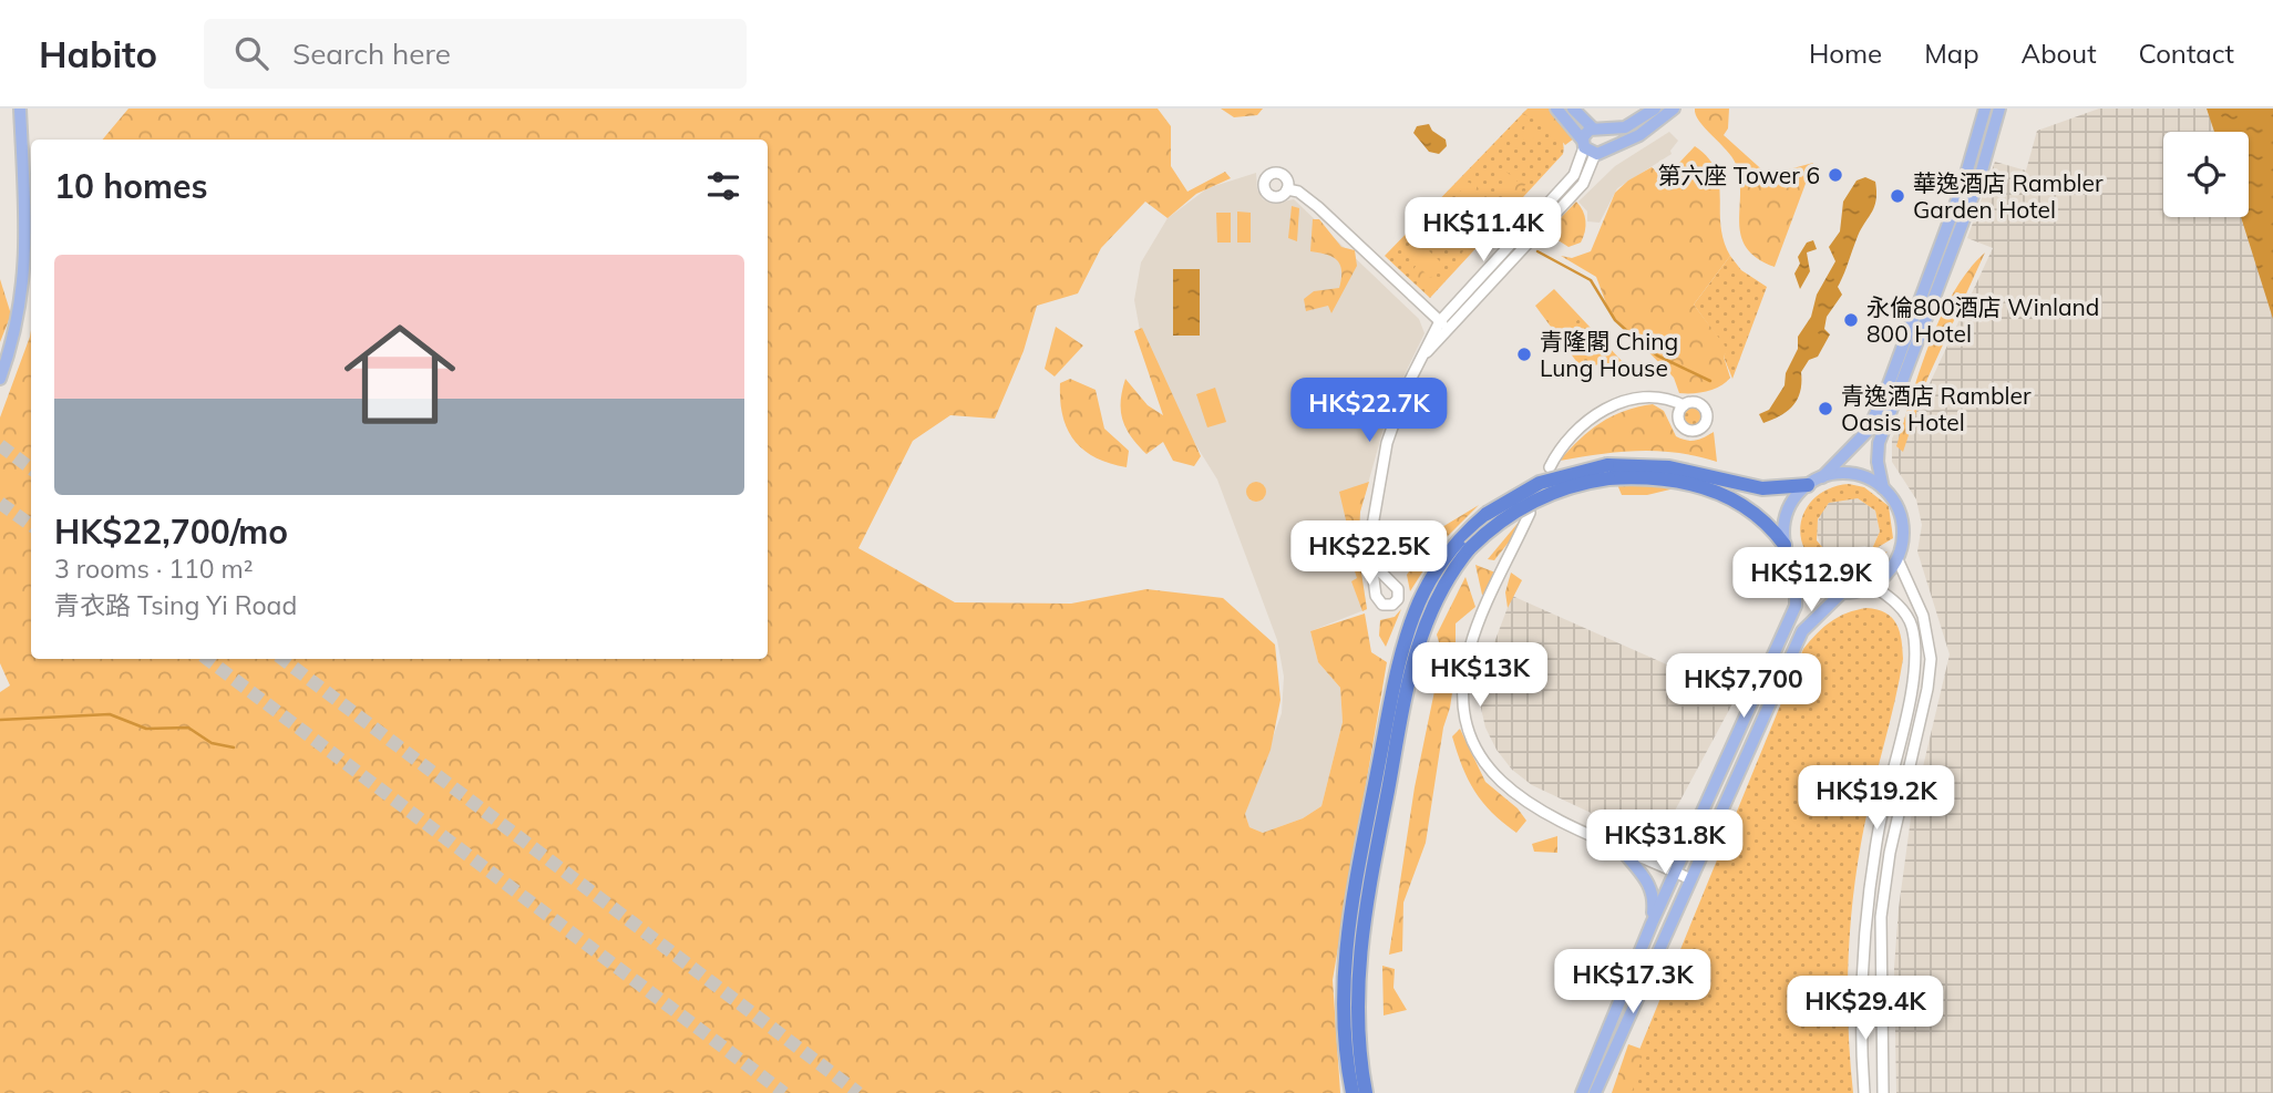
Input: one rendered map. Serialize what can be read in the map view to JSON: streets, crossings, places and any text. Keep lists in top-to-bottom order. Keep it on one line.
{"places":["第六座 Tower 6","華逸酒店 Rambler Garden Hotel","永倫800酒店 Winland 800 Hotel","青隆閣 Ching Lung House","青逸酒店 Rambler Oasis Hotel"],"page":{"header":"Habito","search":"Search here","nav":["Home","Map","About","Contact"],"heading":"10 homes","price":["HK$11.4K","HK$22.7K","HK$22.5K","HK$12.9K","HK$13K","HK$7,700","HK$19.2K","HK$31.8K","HK$17.3K","HK$29.4K"],"list":[{"name":"HK$22,700/mo","note":"3 rooms · 110 m² · 青衣路 Tsing Yi Road"}]}}
